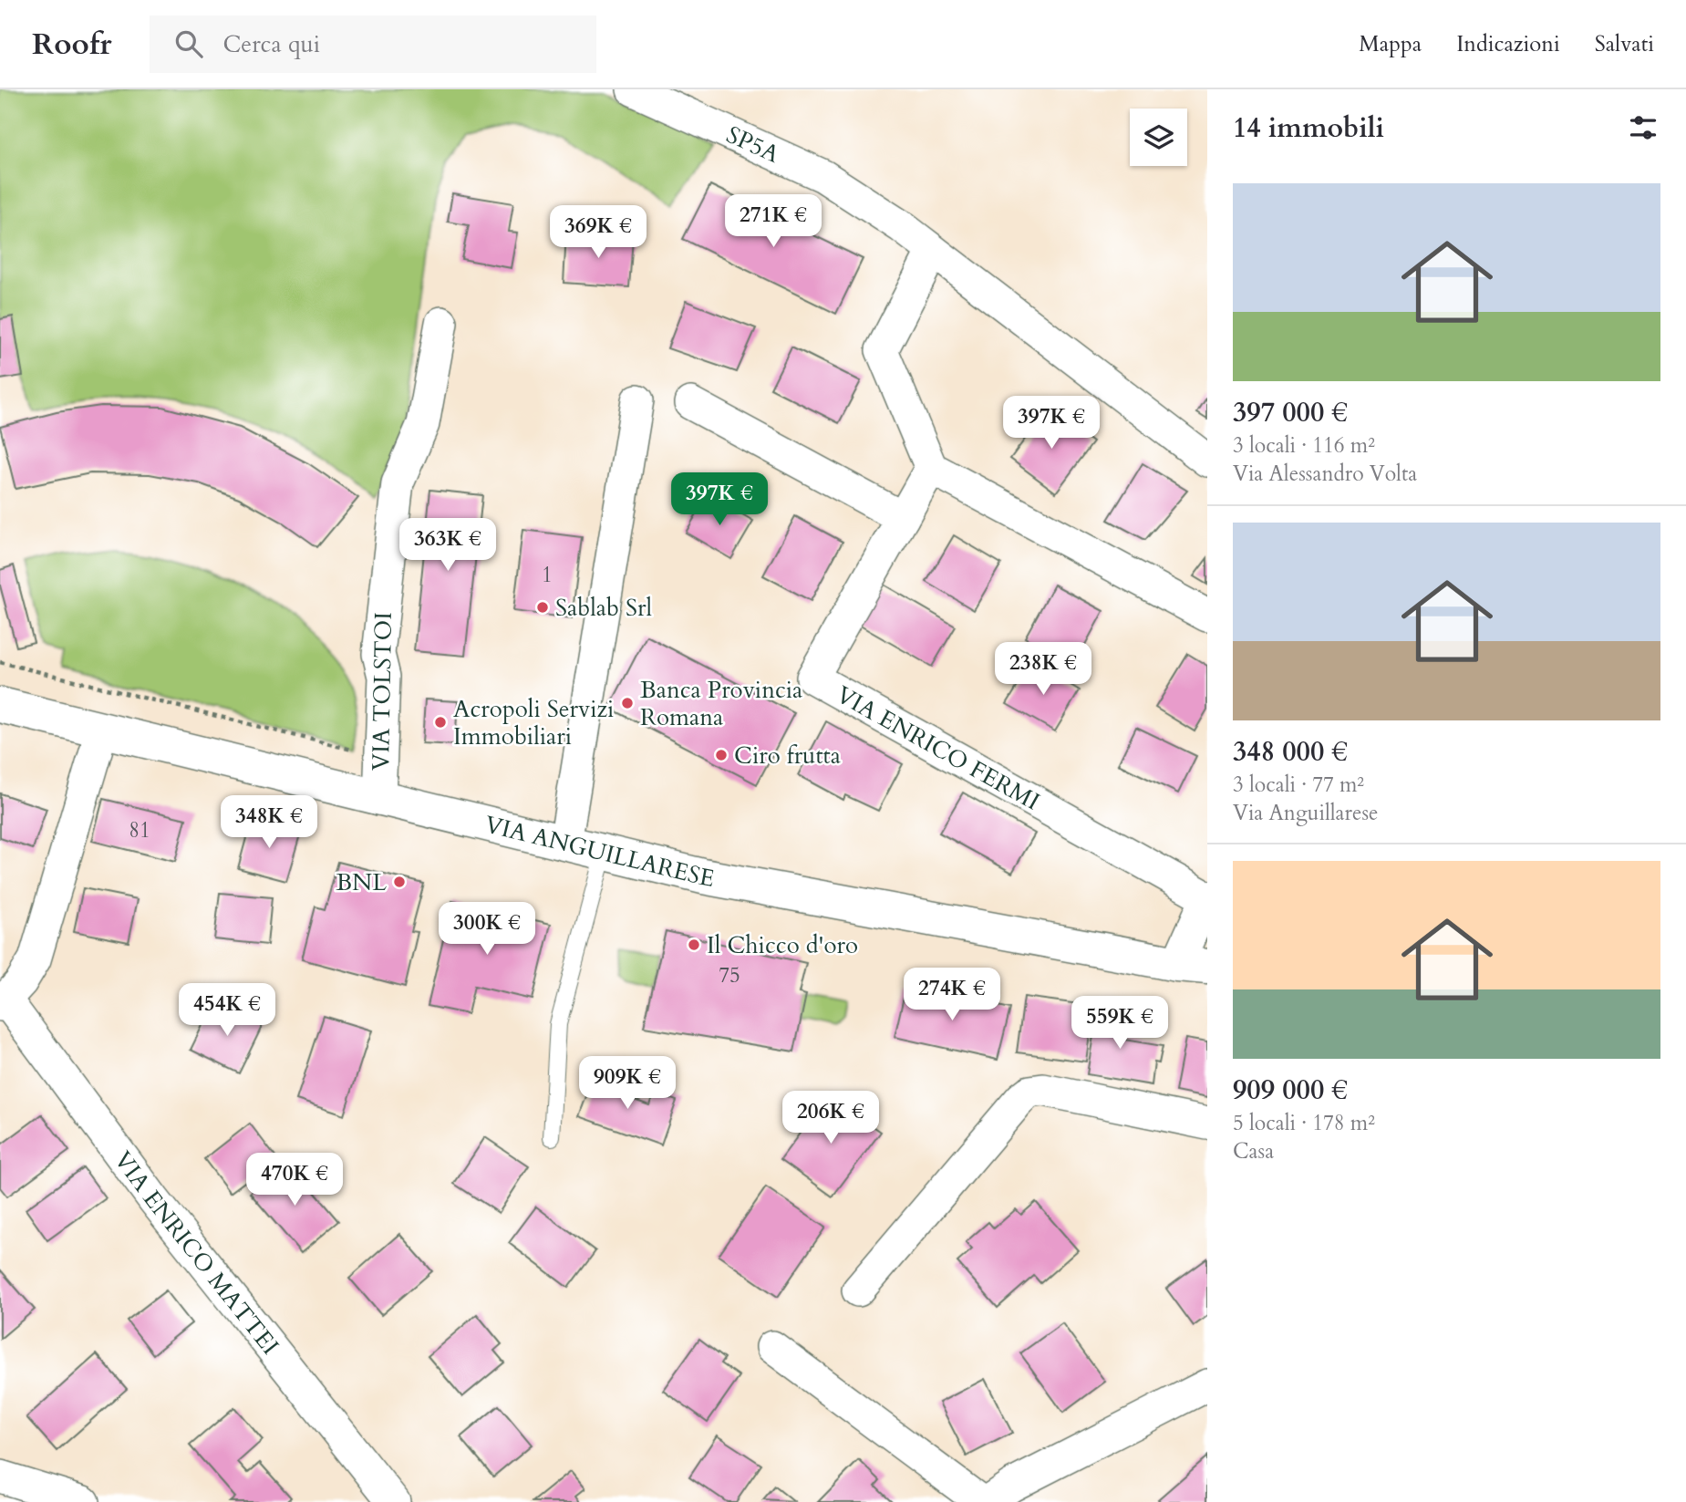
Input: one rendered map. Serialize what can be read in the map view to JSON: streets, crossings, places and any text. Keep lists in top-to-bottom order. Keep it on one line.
{"streets":{"main road":["VIA ANGUILLARESE"],"street":["SP5A","VIA TOLSTOI","VIA ENRICO FERMI","VIA ENRICO MATTEI"]},"crossings":[["VIA TOLSTOI","VIA ANGUILLARESE"]],"places":["Sablab Srl","Banca Provincia Romana","Acropoli Servizi Immobiliari","Ciro frutta","BNL","Il Chicco d'oro"],"house_numbers":["1","81","75"],"page":{"header":"Roofr","search":"Cerca qui","nav":["Mappa","Indicazioni","Salvati"],"heading":"14 immobili","list":[{"name":"397 000 €","note":"3 locali · 116 m² · Via Alessandro Volta"},{"name":"348 000 €","note":"3 locali · 77 m² · Via Anguillarese"},{"name":"909 000 €","note":"5 locali · 178 m² · Casa"}],"price":["271K €","369K €","397K €","397K €","363K €","238K €","348K €","300K €","274K €","454K €","559K €","909K €","206K €","470K €"]}}
